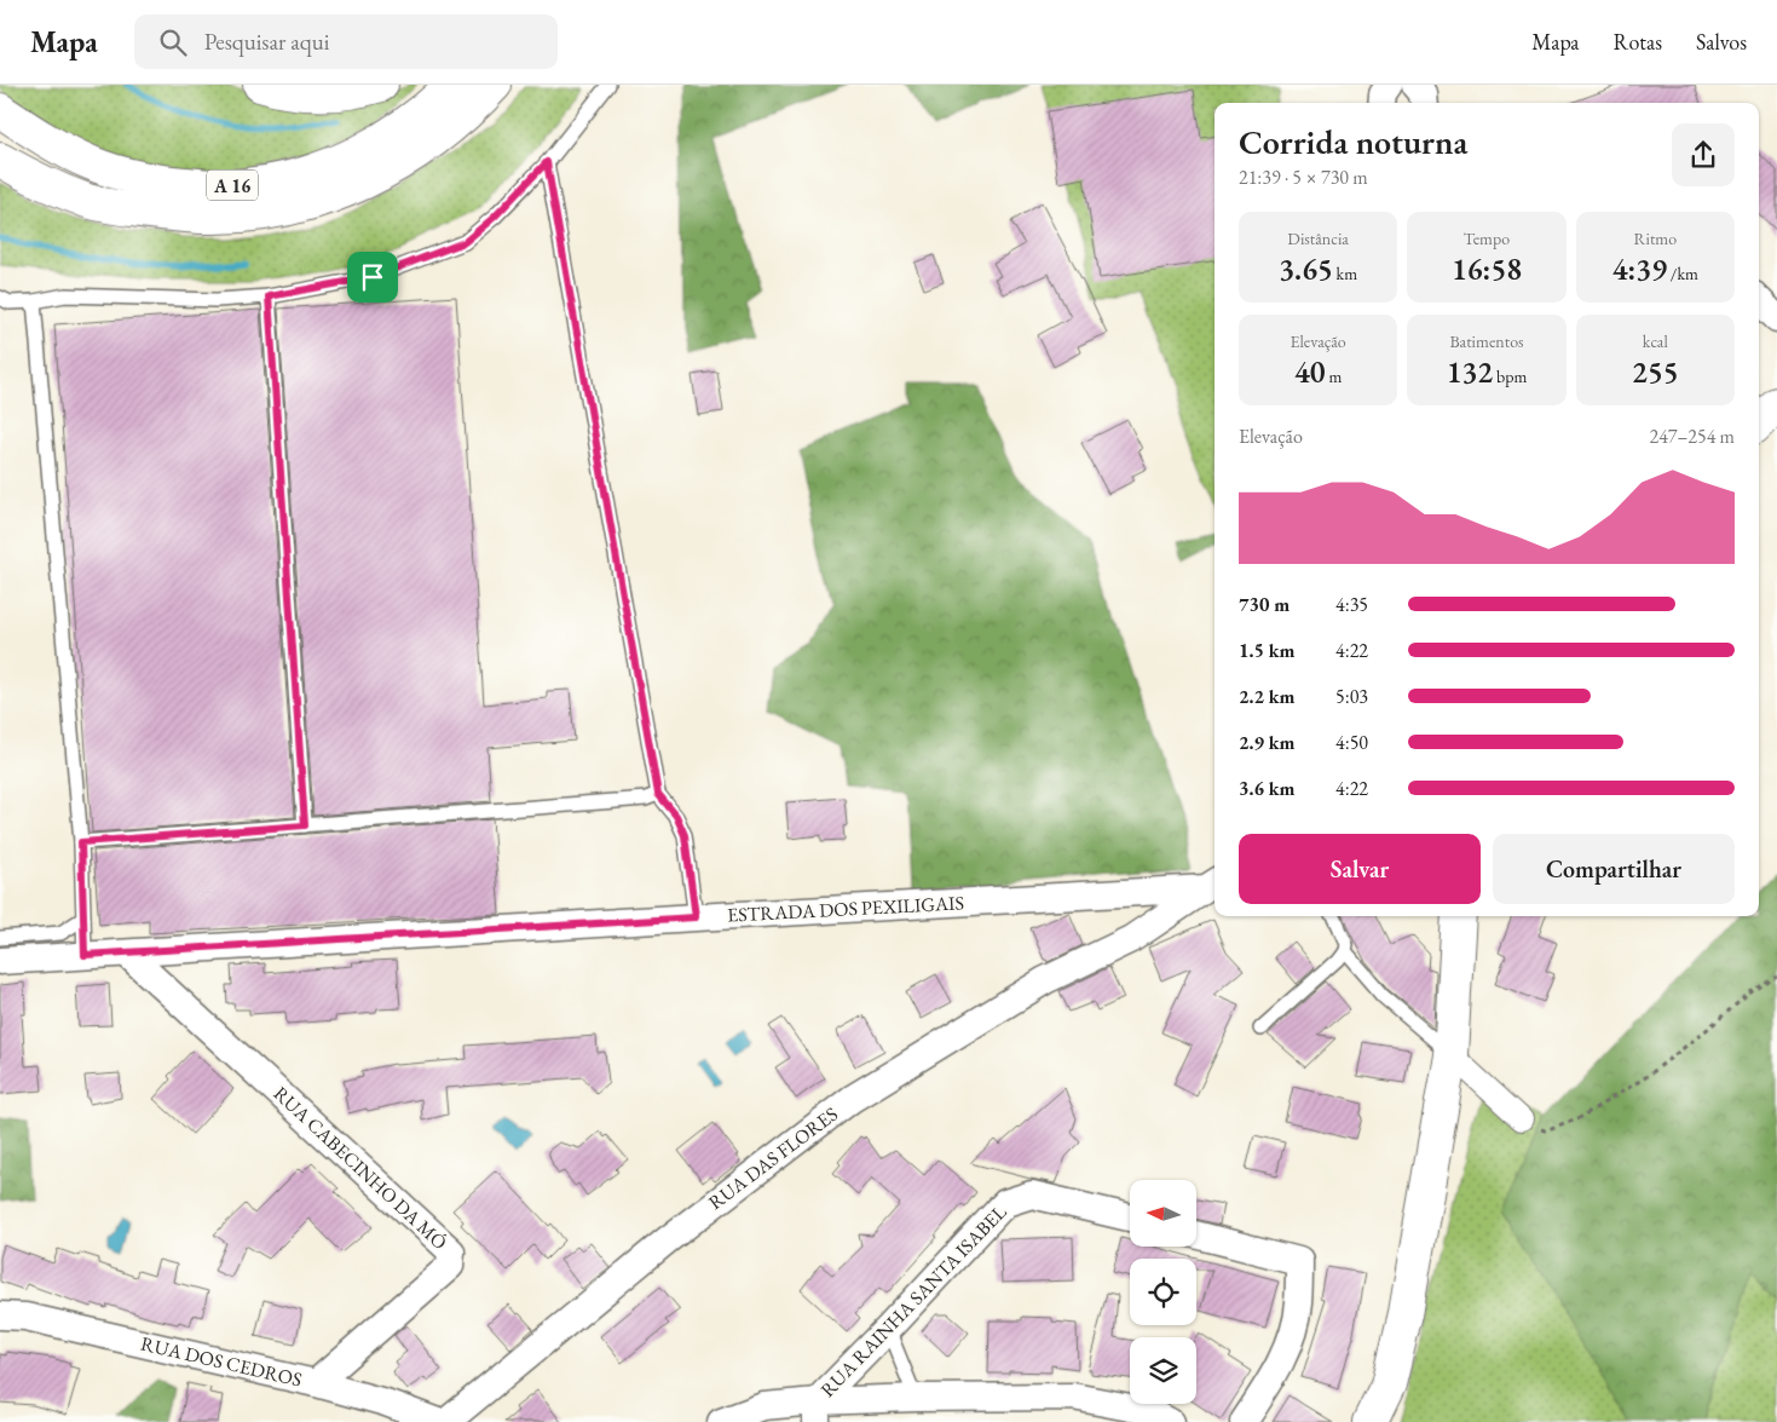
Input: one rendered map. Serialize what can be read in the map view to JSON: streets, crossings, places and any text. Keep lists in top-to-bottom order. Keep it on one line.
{"streets":{"main road":["A 16"],"street":["ESTRADA DOS PEXILIGAIS","RUA DAS FLORES","RUA CABECINHO DA MÓ","RUA RAINHA SANTA ISABEL","RUA DOS CEDROS"]},"crossings":[["ESTRADA DOS PEXILIGAIS","RUA DAS FLORES"],["ESTRADA DOS PEXILIGAIS","RUA CABECINHO DA MÓ"],["RUA CABECINHO DA MÓ","RUA DOS CEDROS"]],"north":"left","page":{"header":"Mapa","search":"Pesquisar aqui","nav":["Mapa","Rotas","Salvos"],"heading":["Corrida noturna","21:39 · 5 × 730 m"],"stats":[["Distância","3.65 km"],["Tempo","16:58"],["Ritmo","4:39 /km"],["Elevação","40 m"],["Batimentos","132 bpm"],["kcal","255"]],"chart":["Elevação","247–254 m"],"list":[{"name":"730 m","note":"4:35"},{"name":"1.5 km","note":"4:22"},{"name":"2.2 km","note":"5:03"},{"name":"2.9 km","note":"4:50"},{"name":"3.6 km","note":"4:22"}],"buttons":["Salvar","Compartilhar"]}}
